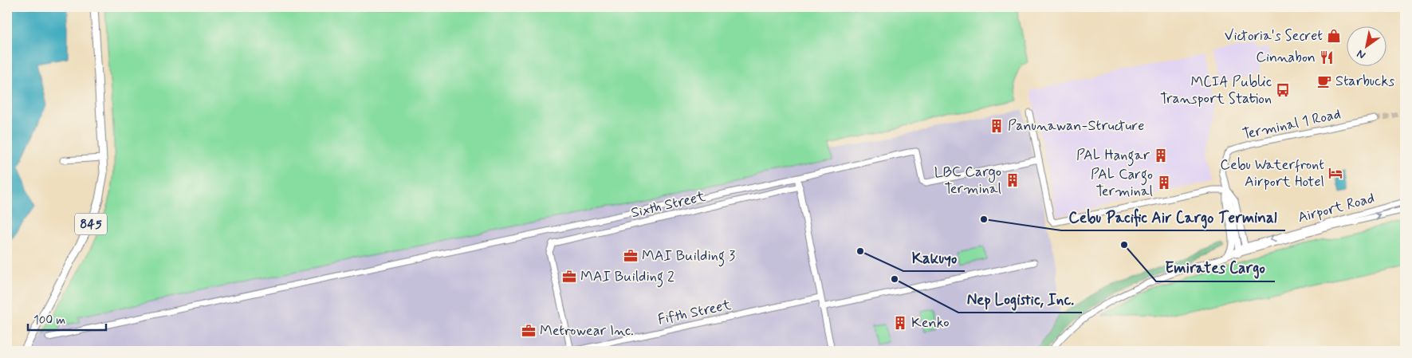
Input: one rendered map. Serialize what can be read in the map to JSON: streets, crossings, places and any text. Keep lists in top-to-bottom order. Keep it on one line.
{"streets":{"main road":["845"],"street":["Terminal 1 Road","Sixth Street","Airport Road","Fifth Street"]},"crossings":[["Terminal 1 Road","Airport Road"],["Sixth Street","Fifth Street"]],"places":{"shop":["Victoria's Secret"],"restaurant":["Cinnabon"],"cafe":["Starbucks"],"bus stop":["MCIA Public Transport Station"],"building":["Panunawan-Structure","PAL Hangar","LBC Cargo Terminal","PAL Cargo Terminal","Kenko"],"hotel":["Cebu Waterfront Airport Hotel"],"other":["Cebu Pacific Air Cargo Terminal","Emirates Cargo","Kakuyo","Nep Logistic, Inc."],"office":["MAI Building 3","MAI Building 2","Metrowear Inc."]},"scale_bar":"100 m","north":"bottom left"}
